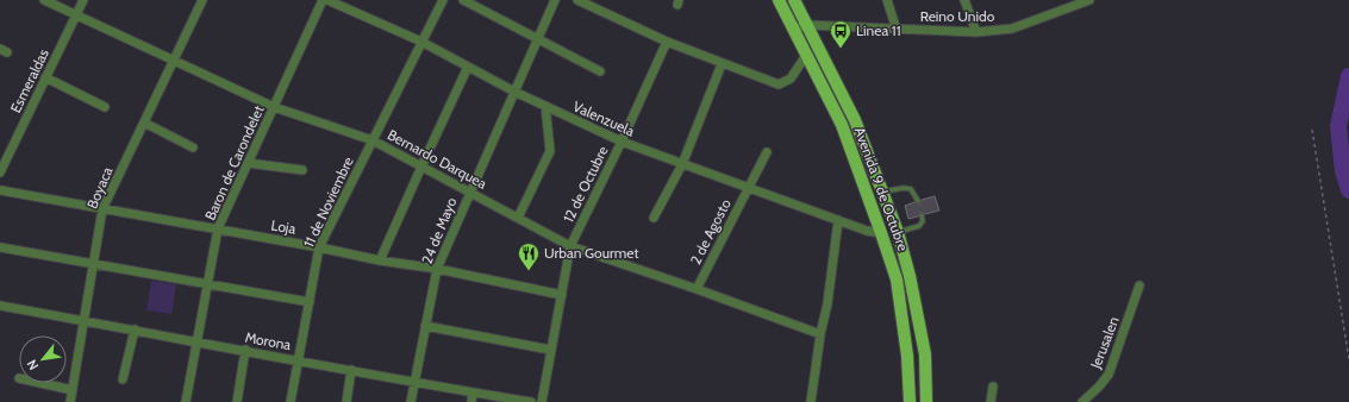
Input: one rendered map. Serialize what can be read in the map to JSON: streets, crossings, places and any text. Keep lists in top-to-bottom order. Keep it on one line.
{"streets":{"main road":["Avenida 9 de Octubre"],"street":["Reino Unido","Esmeraldas","Valenzuela","Bernardo Darquea","Baron de Carondelet","12 de Octubre","Boyaca","11 de Noviembre","Loja","24 de Mayo","2 de Agosto","Morona","Jerusalen"]},"crossings":[["Reino Unido","Avenida 9 de Octubre"],["Esmeraldas","Bernardo Darquea"],["Valenzuela","12 de Octubre"],["Valenzuela","Avenida 9 de Octubre"],["Valenzuela","11 de Noviembre"],["Valenzuela","24 de Mayo"],["Valenzuela","2 de Agosto"],["Bernardo Darquea","Baron de Carondelet"],["Bernardo Darquea","12 de Octubre"],["Bernardo Darquea","Boyaca"],["Bernardo Darquea","11 de Noviembre"],["Bernardo Darquea","24 de Mayo"],["Bernardo Darquea","2 de Agosto"],["Baron de Carondelet","Loja"],["Baron de Carondelet","Morona"],["12 de Octubre","Loja"],["Boyaca","Loja"],["Boyaca","Morona"],["11 de Noviembre","Loja"],["11 de Noviembre","Morona"],["Loja","24 de Mayo"],["24 de Mayo","Morona"]],"places":{"bus stop":["Linea 11"],"restaurant":["Urban Gourmet"]},"north":"bottom left"}
